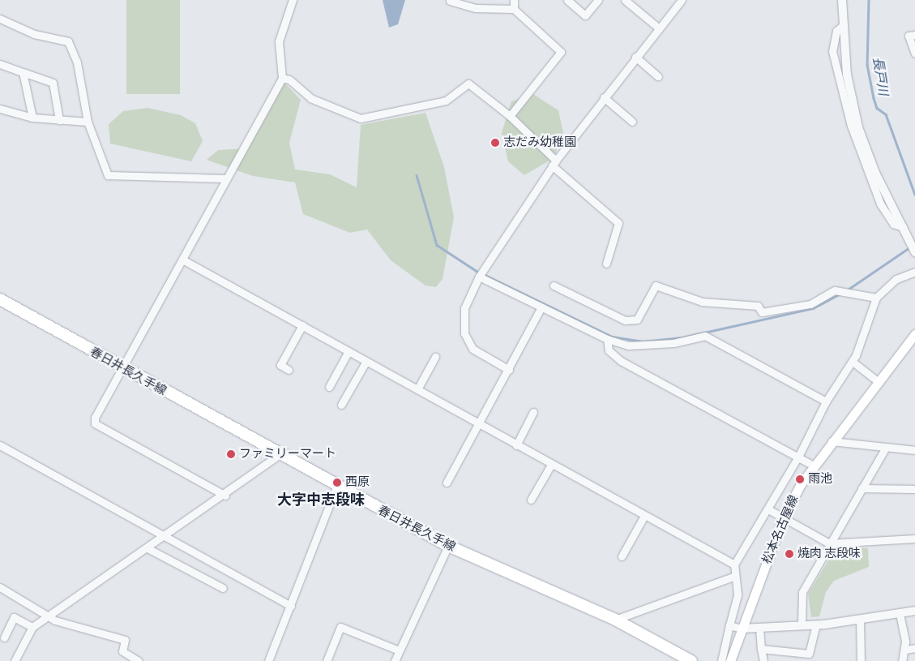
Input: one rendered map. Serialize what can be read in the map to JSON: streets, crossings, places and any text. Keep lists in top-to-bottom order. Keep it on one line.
{"streets":{"main road":["春日井長久手線","松本名古屋線"]},"districts":["大字中志段味"],"water":["長戸川"],"places":["志だみ幼稚園","ファミリーマート","雨池","西原","焼肉 志段味"]}
